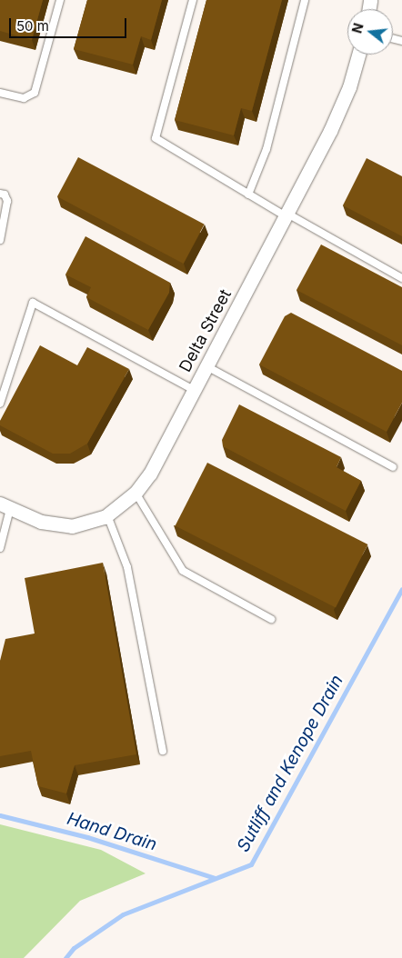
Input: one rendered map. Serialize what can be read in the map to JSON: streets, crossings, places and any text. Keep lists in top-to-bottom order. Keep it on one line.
{"streets":{"street":["Delta Street"]},"water":["Sutliff and Kenope Drain","Hand Drain"],"scale_bar":"50 m","north":"left"}
